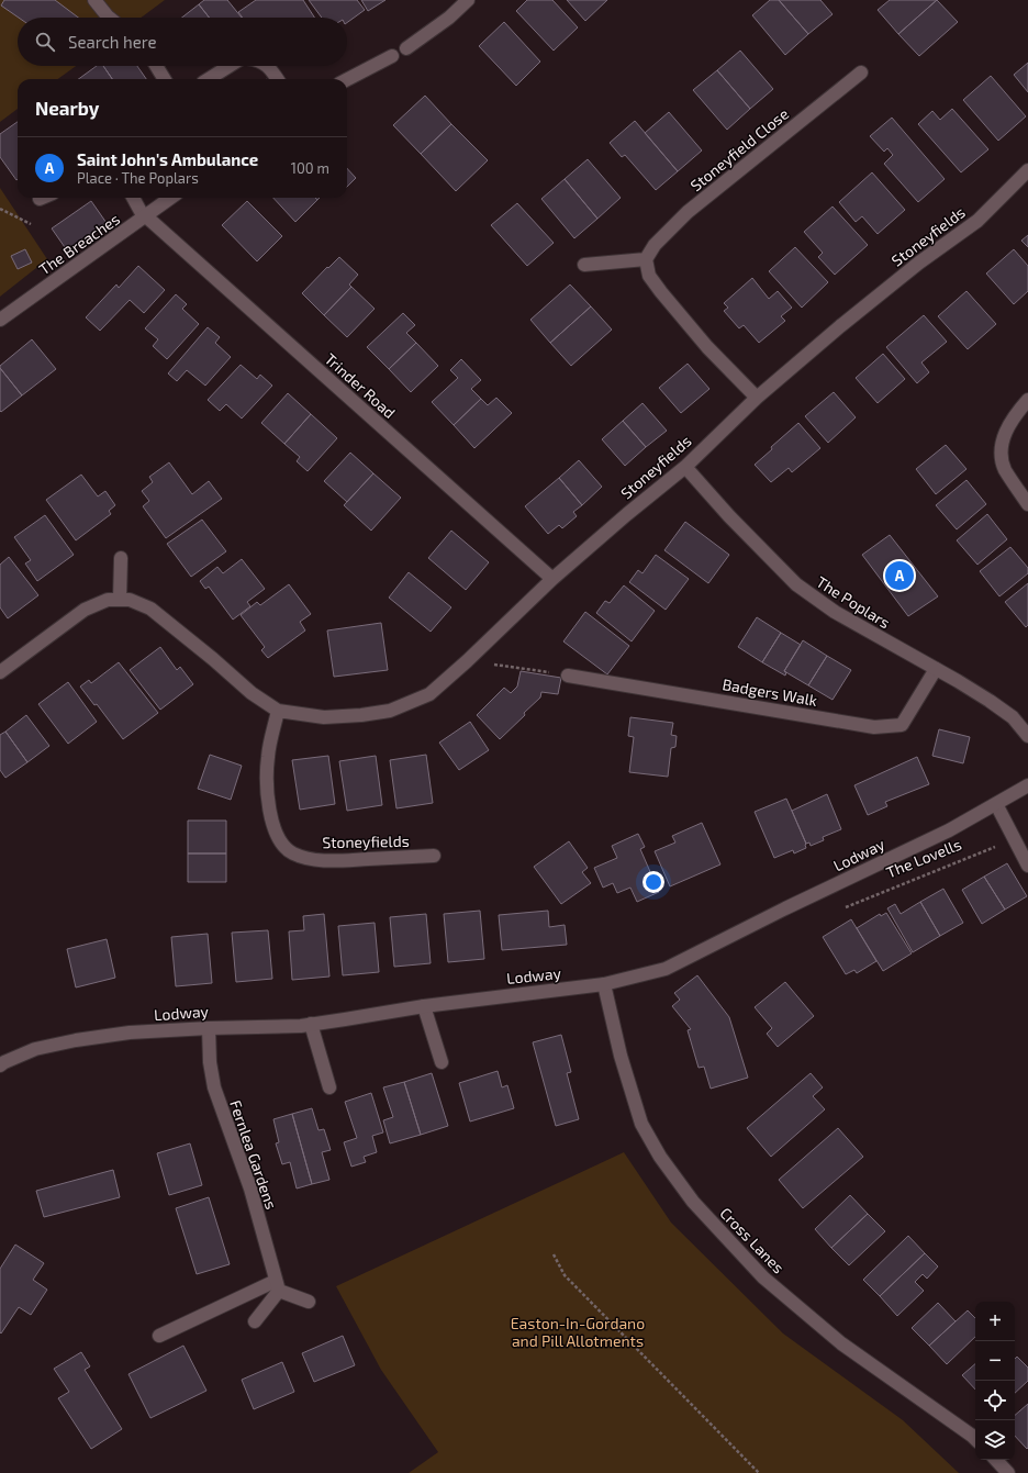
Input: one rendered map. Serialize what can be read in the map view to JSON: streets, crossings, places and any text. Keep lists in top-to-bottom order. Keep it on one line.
{"streets":{"street":["Stoneyfield Close","Stoneyfields","The Breaches","Trinder Road","The Poplars","Badgers Walk","Lodway","Fernlea Gardens","Cross Lanes"],"path":["The Lovells"]},"crossings":[["Stoneyfields","Trinder Road"],["Stoneyfields","The Poplars"],["The Breaches","Trinder Road"],["The Poplars","Badgers Walk"],["Lodway","Fernlea Gardens"],["Lodway","Cross Lanes"]],"parks":["Easton-In-Gordano and Pill Allotments"],"page":{"search":"Search here","heading":"Nearby","list":[{"mark":"A","name":"Saint John's Ambulance","note":"Place · The Poplars","value":"100 m"}],"pins":"A","map_buttons":["+","−"]}}
